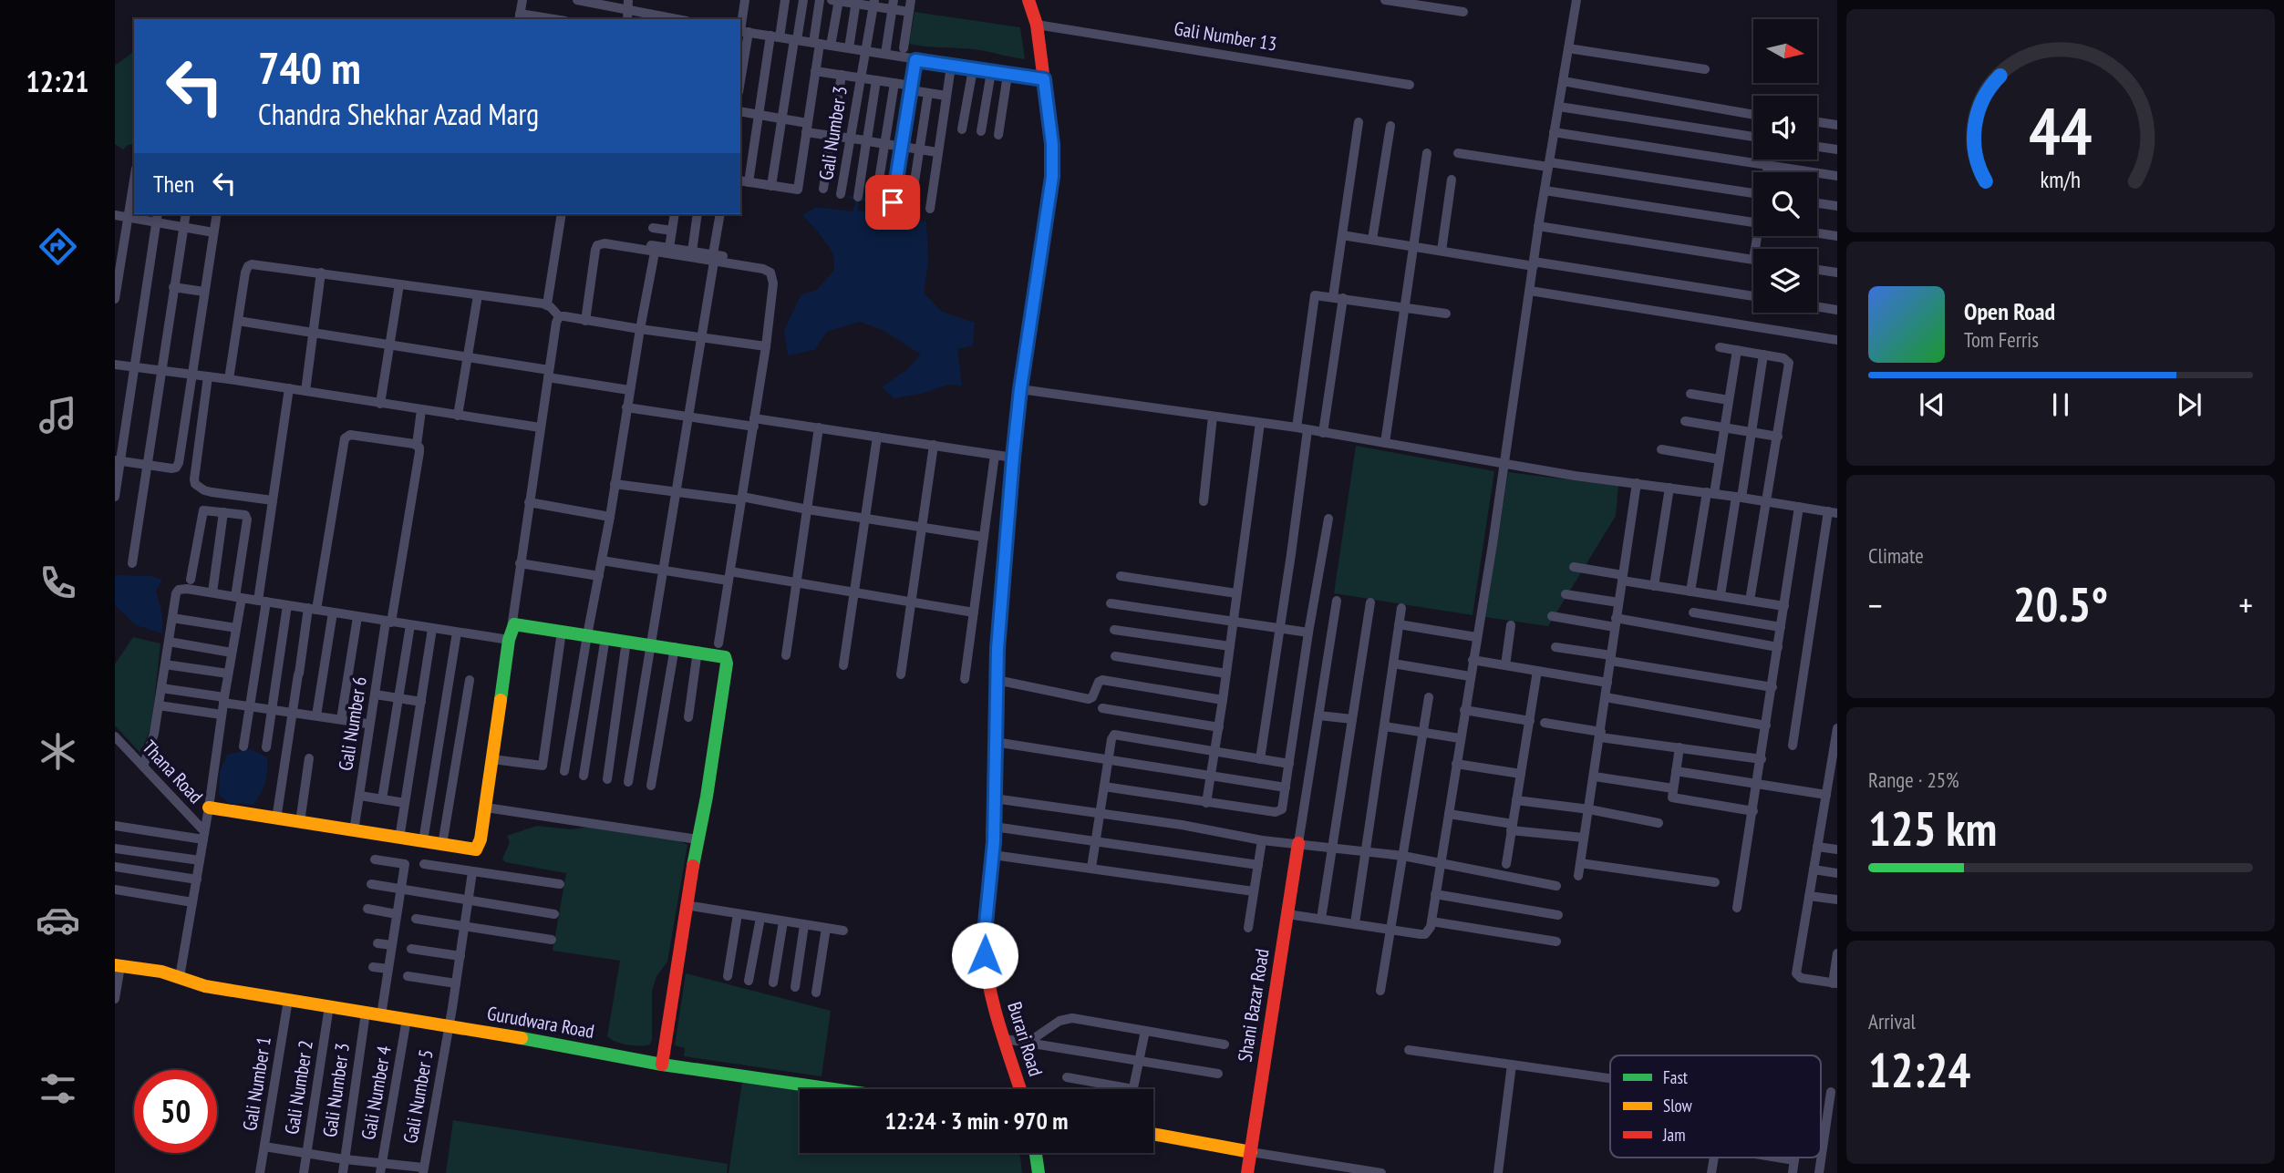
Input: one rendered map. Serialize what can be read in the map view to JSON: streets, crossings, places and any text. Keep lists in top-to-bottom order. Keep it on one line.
{"streets":{"street":["Gali Number 13","Gali Number 3","Gali Number 6","Thana Road","Shani Bazar Road","Gurudwara Road","Burari Road","Gali Number 1","Gali Number 2","Gali Number 4","Gali Number 5"]},"crossings":[["Gali Number 13","Burari Road"],["Gali Number 3","Gurudwara Road"],["Gurudwara Road","Gali Number 1"],["Gurudwara Road","Gali Number 2"],["Gurudwara Road","Gali Number 4"],["Gurudwara Road","Gali Number 5"]],"legend":["Fast","Slow","Jam"],"north":"right","page":{"tabs":"12:21","turn":["740 m","Chandra Shekhar Azad Marg"],"then":"Then","song":["Open Road","Tom Ferris"],"tile":["Climate",["Range · 25%","125 km"],["Arrival","12:24"]],"heat":["−","20.5°","+"],"limit":"50","trip":"12:24 · 3 min · 970 m","gauge":["44","km/h"]}}
